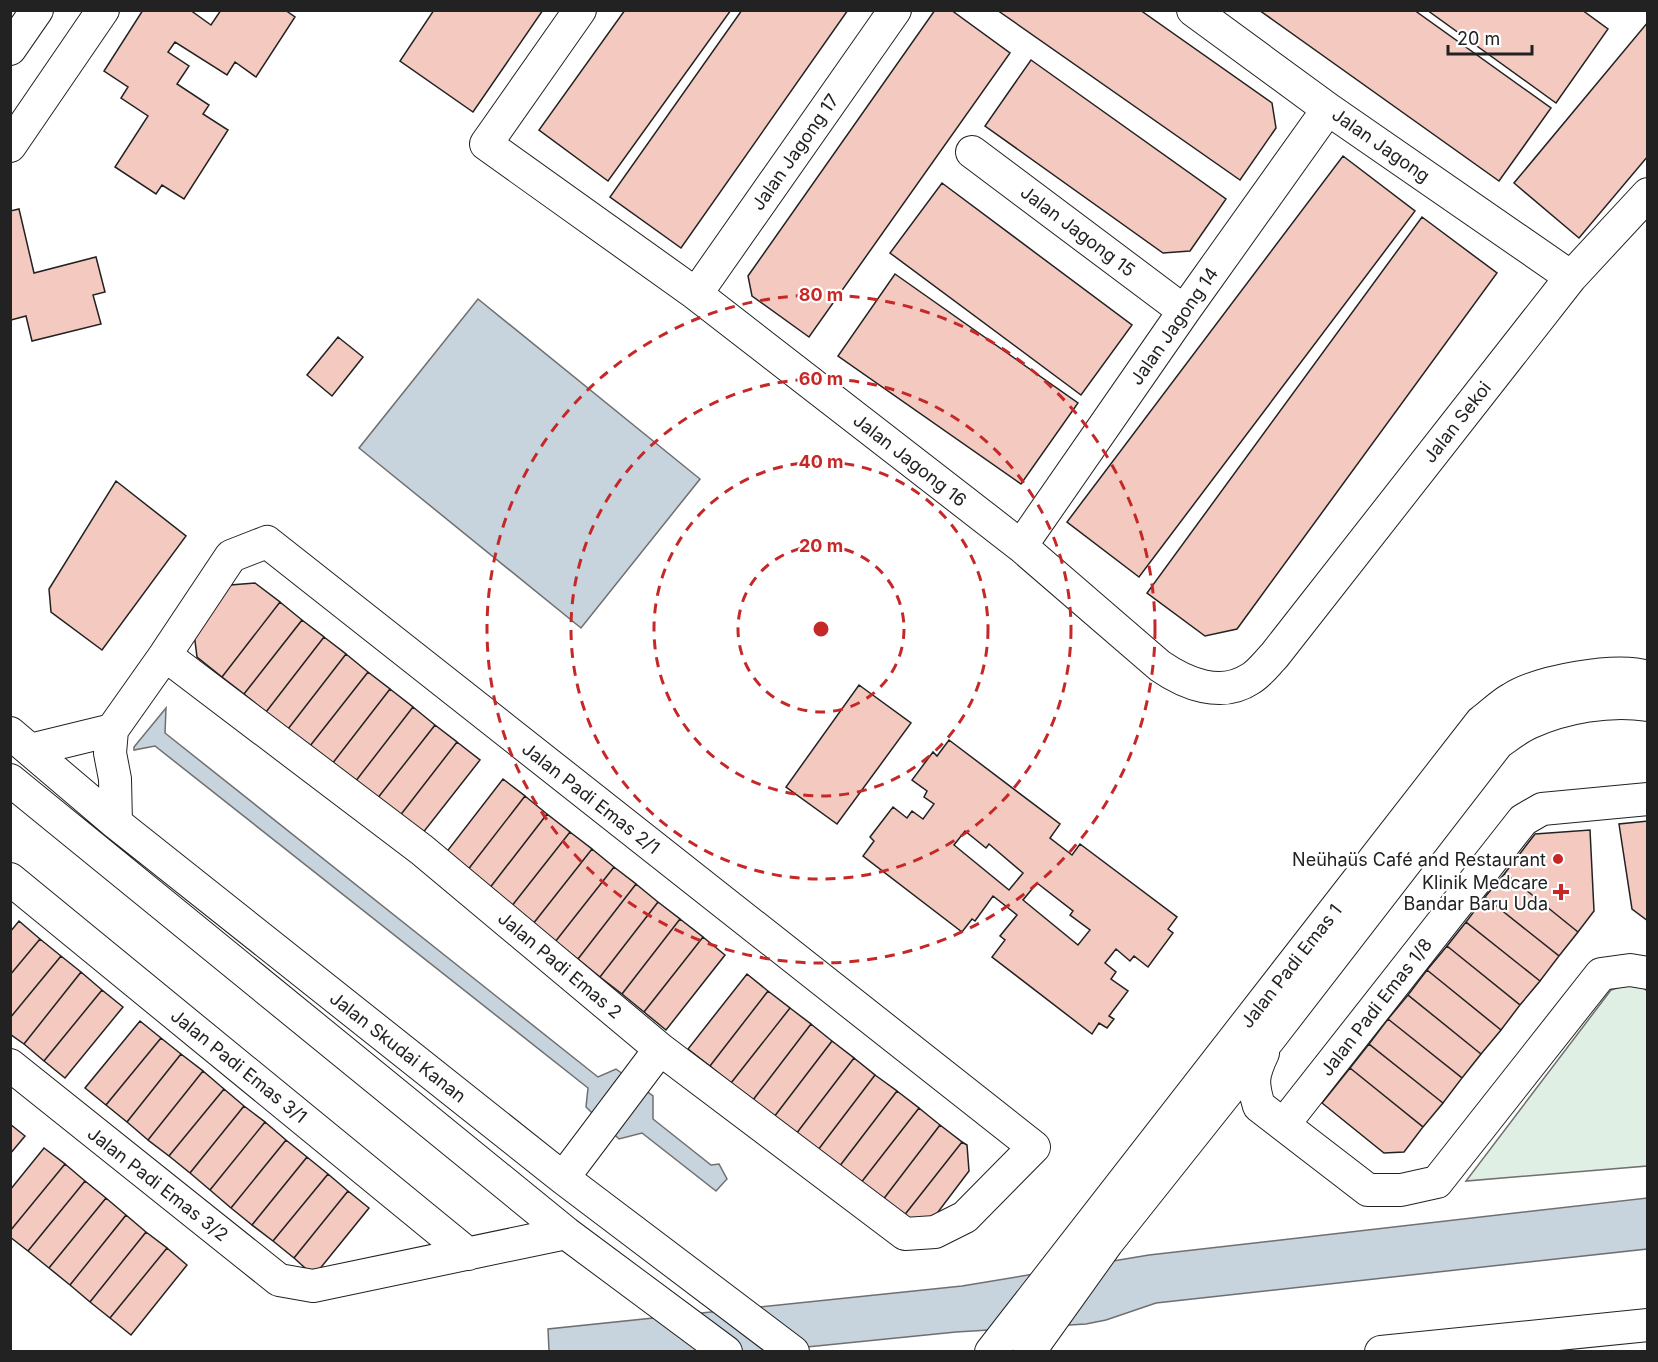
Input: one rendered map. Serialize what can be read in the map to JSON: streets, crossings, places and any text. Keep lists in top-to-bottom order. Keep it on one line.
{"streets":{"street":["Jalan Jagong","Jalan Jagong 17","Jalan Jagong 15","Jalan Jagong 14","Jalan Sekoi","Jalan Jagong 16","Jalan Padi Emas 2/1","Jalan Padi Emas 2","Jalan Padi Emas 1","Jalan Padi Emas 1/8","Jalan Skudai Kanan","Jalan Padi Emas 3/1","Jalan Padi Emas 3/2"]},"crossings":[["Jalan Jagong","Jalan Jagong 14"],["Jalan Jagong","Jalan Sekoi"],["Jalan Jagong 17","Jalan Jagong 16"],["Jalan Jagong 15","Jalan Jagong 14"],["Jalan Jagong 14","Jalan Jagong 16"],["Jalan Sekoi","Jalan Jagong 16"],["Jalan Padi Emas 2/1","Jalan Padi Emas 2"],["Jalan Padi Emas 3/1","Jalan Padi Emas 3/2"]],"places":{"other":["Neühaüs Café and Restaurant"],"health":["Klinik Medcare Bandar Baru Uda"]},"scale_bar":"20 m","rings":["80 m","60 m","40 m","20 m"]}
